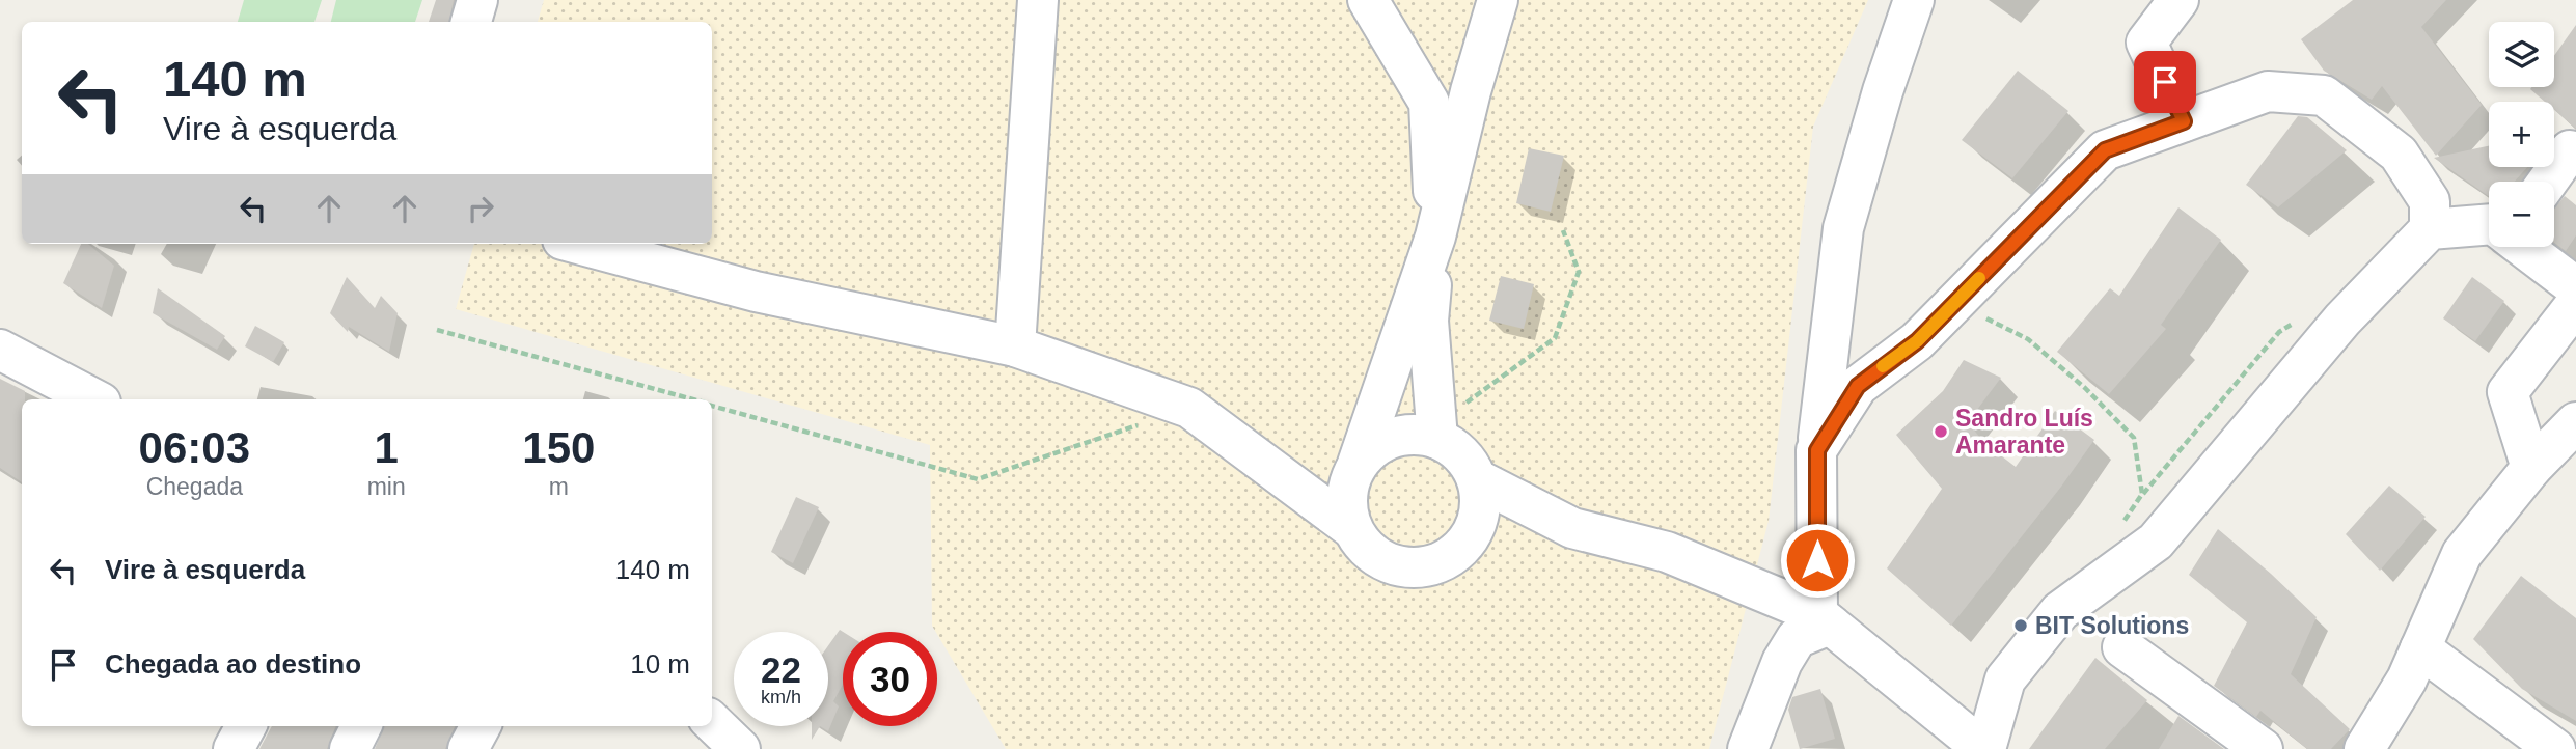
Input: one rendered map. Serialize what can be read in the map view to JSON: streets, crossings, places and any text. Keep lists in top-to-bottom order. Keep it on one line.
{"places":["Sandro Luís Amarante","BIT Solutions"],"page":{"map_buttons":["+","−"],"turn":["140 m","Vire à esquerda"],"eta":["06:03","Chegada","1","min","150","m"],"list":[{"name":"Vire à esquerda","value":"140 m"},{"name":"Chegada ao destino","value":"10 m"}],"speed":"22 km/h","limit":"30"}}
